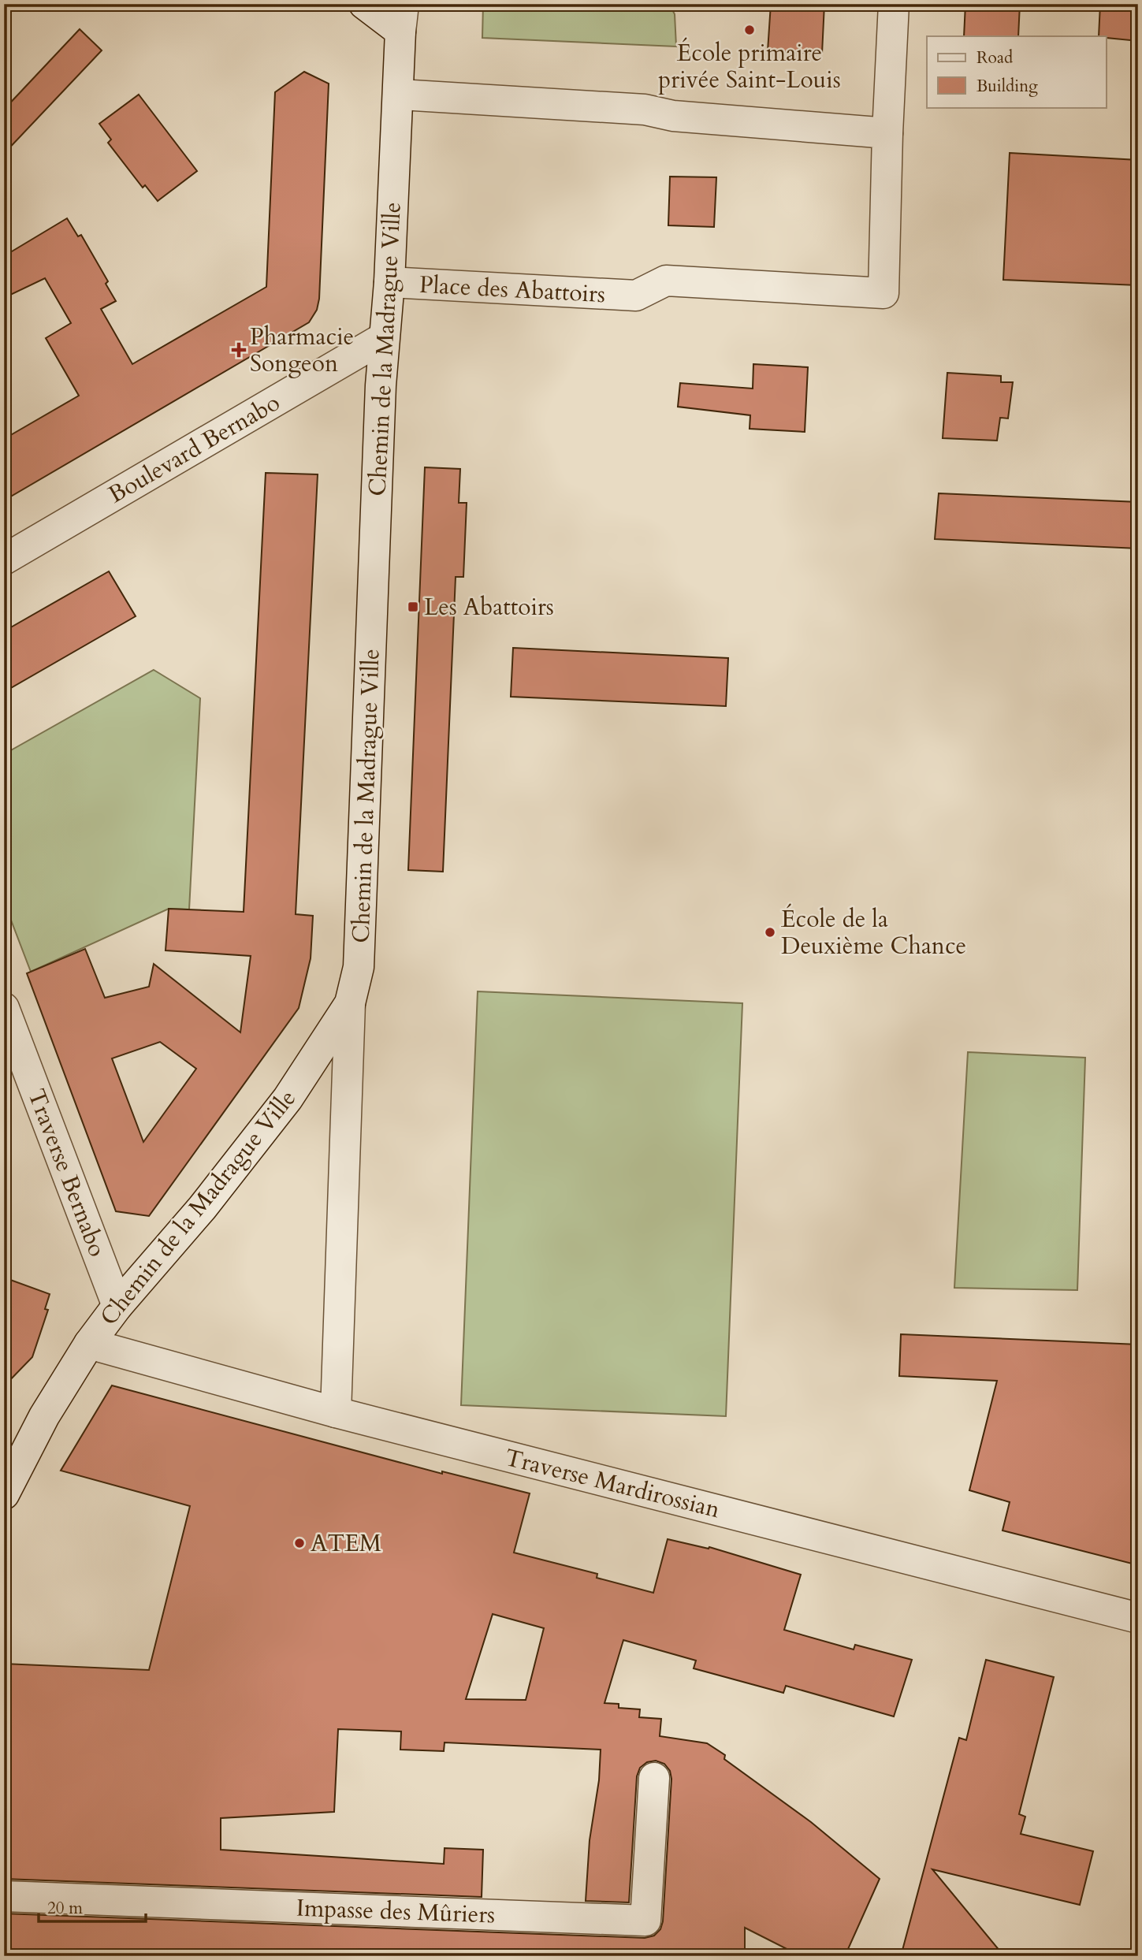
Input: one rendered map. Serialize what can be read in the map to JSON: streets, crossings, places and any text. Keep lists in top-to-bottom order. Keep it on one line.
{"streets":{"street":["Place des Abattoirs","Chemin de la Madrague Ville","Boulevard Bernabo","Traverse Bernabo","Traverse Mardirossian","Impasse des Mûriers"]},"crossings":[["Place des Abattoirs","Chemin de la Madrague Ville"],["Chemin de la Madrague Ville","Boulevard Bernabo"],["Chemin de la Madrague Ville","Traverse Bernabo"],["Chemin de la Madrague Ville","Traverse Mardirossian"]],"places":{"other":["École primaire privée Saint-Louis","École de la Deuxième Chance","ATEM"],"health":["Pharmacie Songeon"],"transit":["Les Abattoirs"]},"legend":["Road","Building"],"scale_bar":"20 m"}
